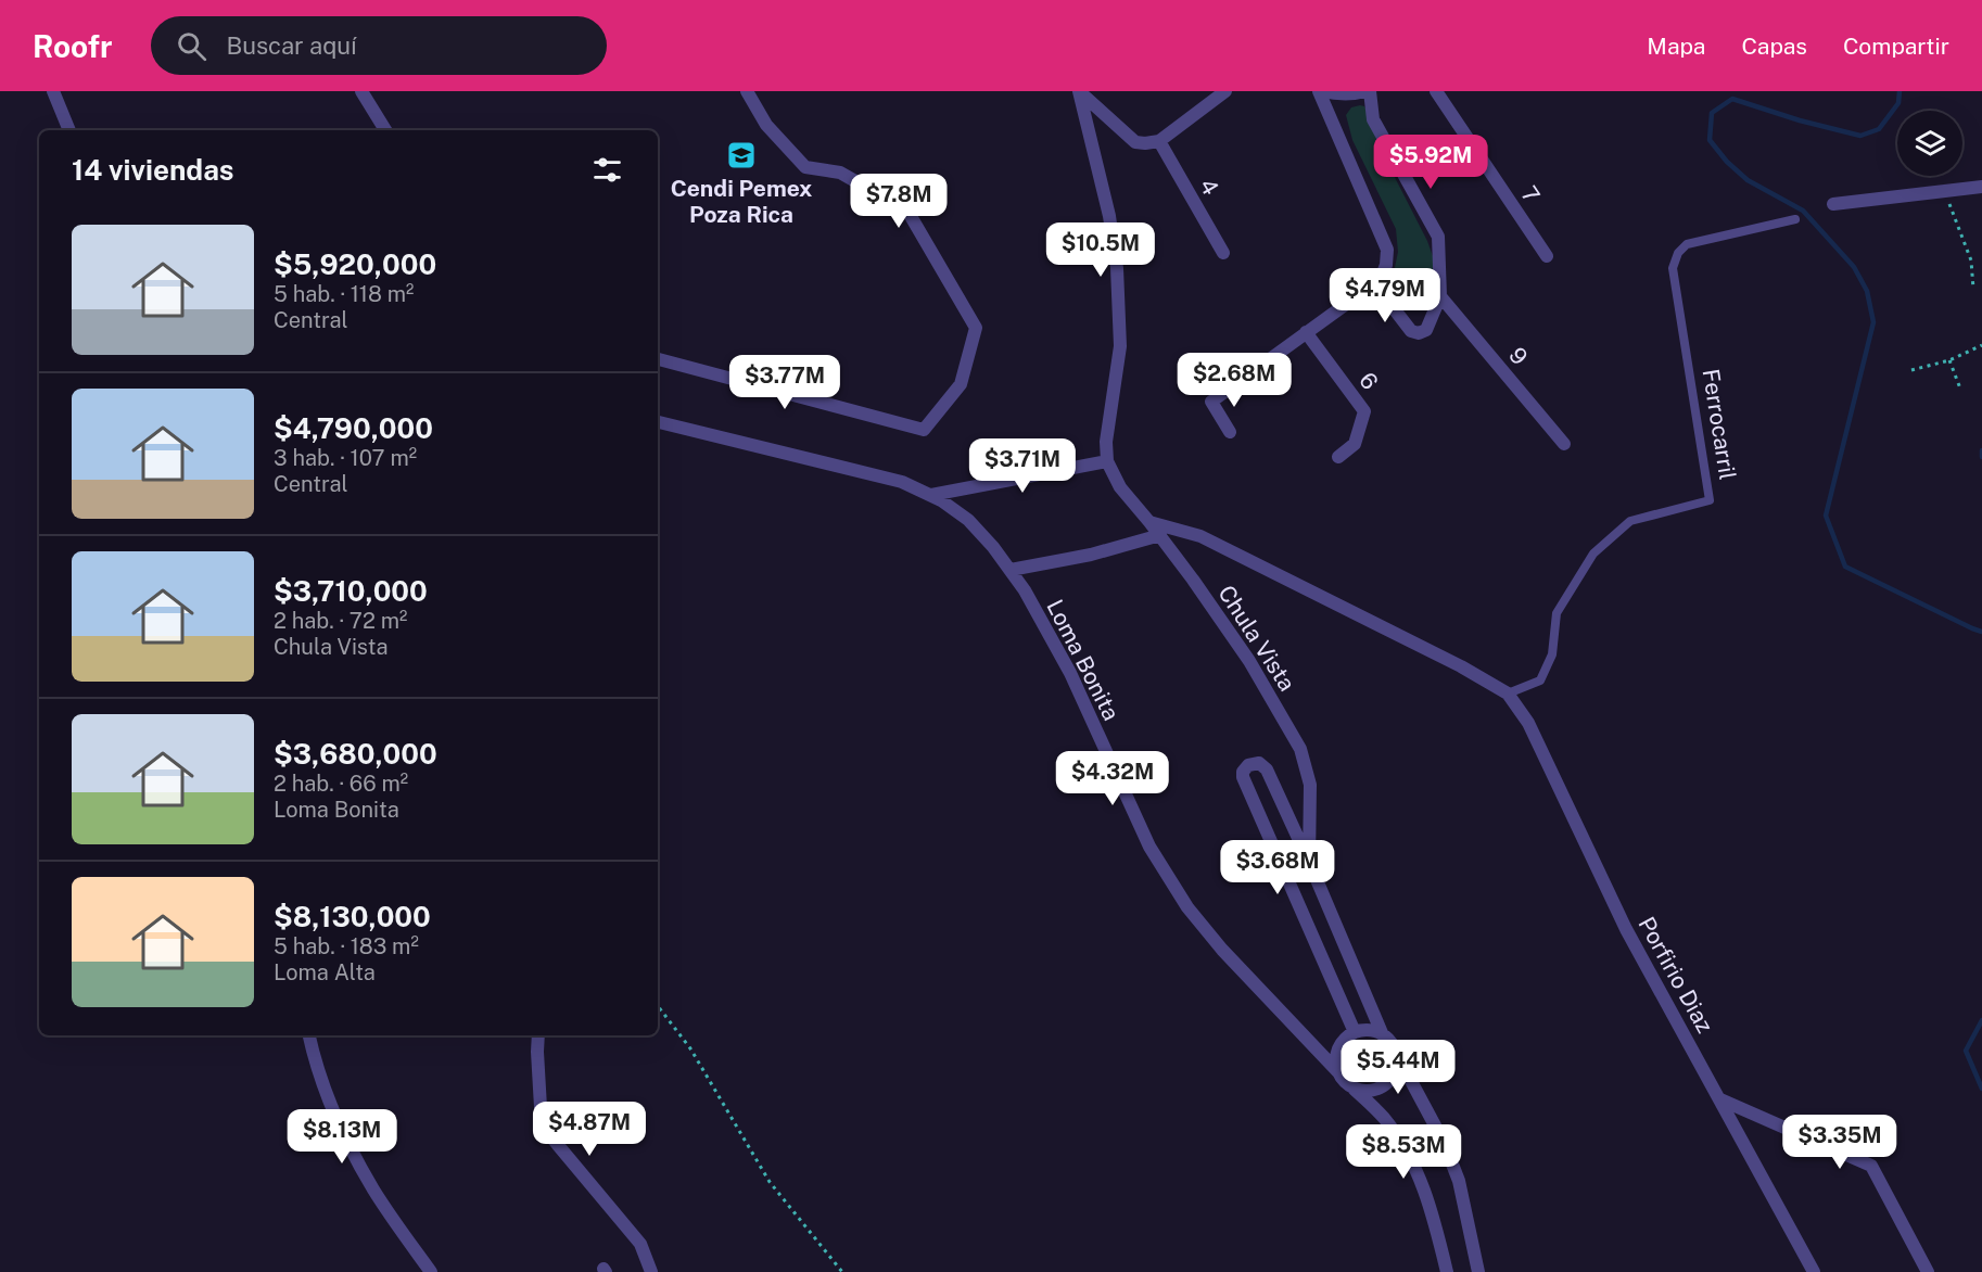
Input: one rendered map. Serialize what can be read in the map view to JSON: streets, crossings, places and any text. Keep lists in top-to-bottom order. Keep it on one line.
{"streets":{"street":["4","7","9","6","Chula Vista","Loma Bonita","Porfirio Diaz"],"lane":["Ferrocarril"]},"crossings":[["Ferrocarril","Porfirio Diaz"]],"places":{"school or university":["Cendi Pemex Poza Rica"]},"page":{"header":"Roofr","search":"Buscar aquí","nav":["Mapa","Capas","Compartir"],"heading":"14 viviendas","price":["$5.92M","$7.8M","$10.5M","$4.79M","$2.68M","$3.77M","$3.71M","$4.32M","$3.68M","$5.44M","$4.87M","$8.13M","$3.35M","$8.53M"],"list":[{"name":"$5,920,000","note":"5 hab. · 118 m² · Central"},{"name":"$4,790,000","note":"3 hab. · 107 m² · Central"},{"name":"$3,710,000","note":"2 hab. · 72 m² · Chula Vista"},{"name":"$3,680,000","note":"2 hab. · 66 m² · Loma Bonita"},{"name":"$8,130,000","note":"5 hab. · 183 m² · Loma Alta"}]}}
